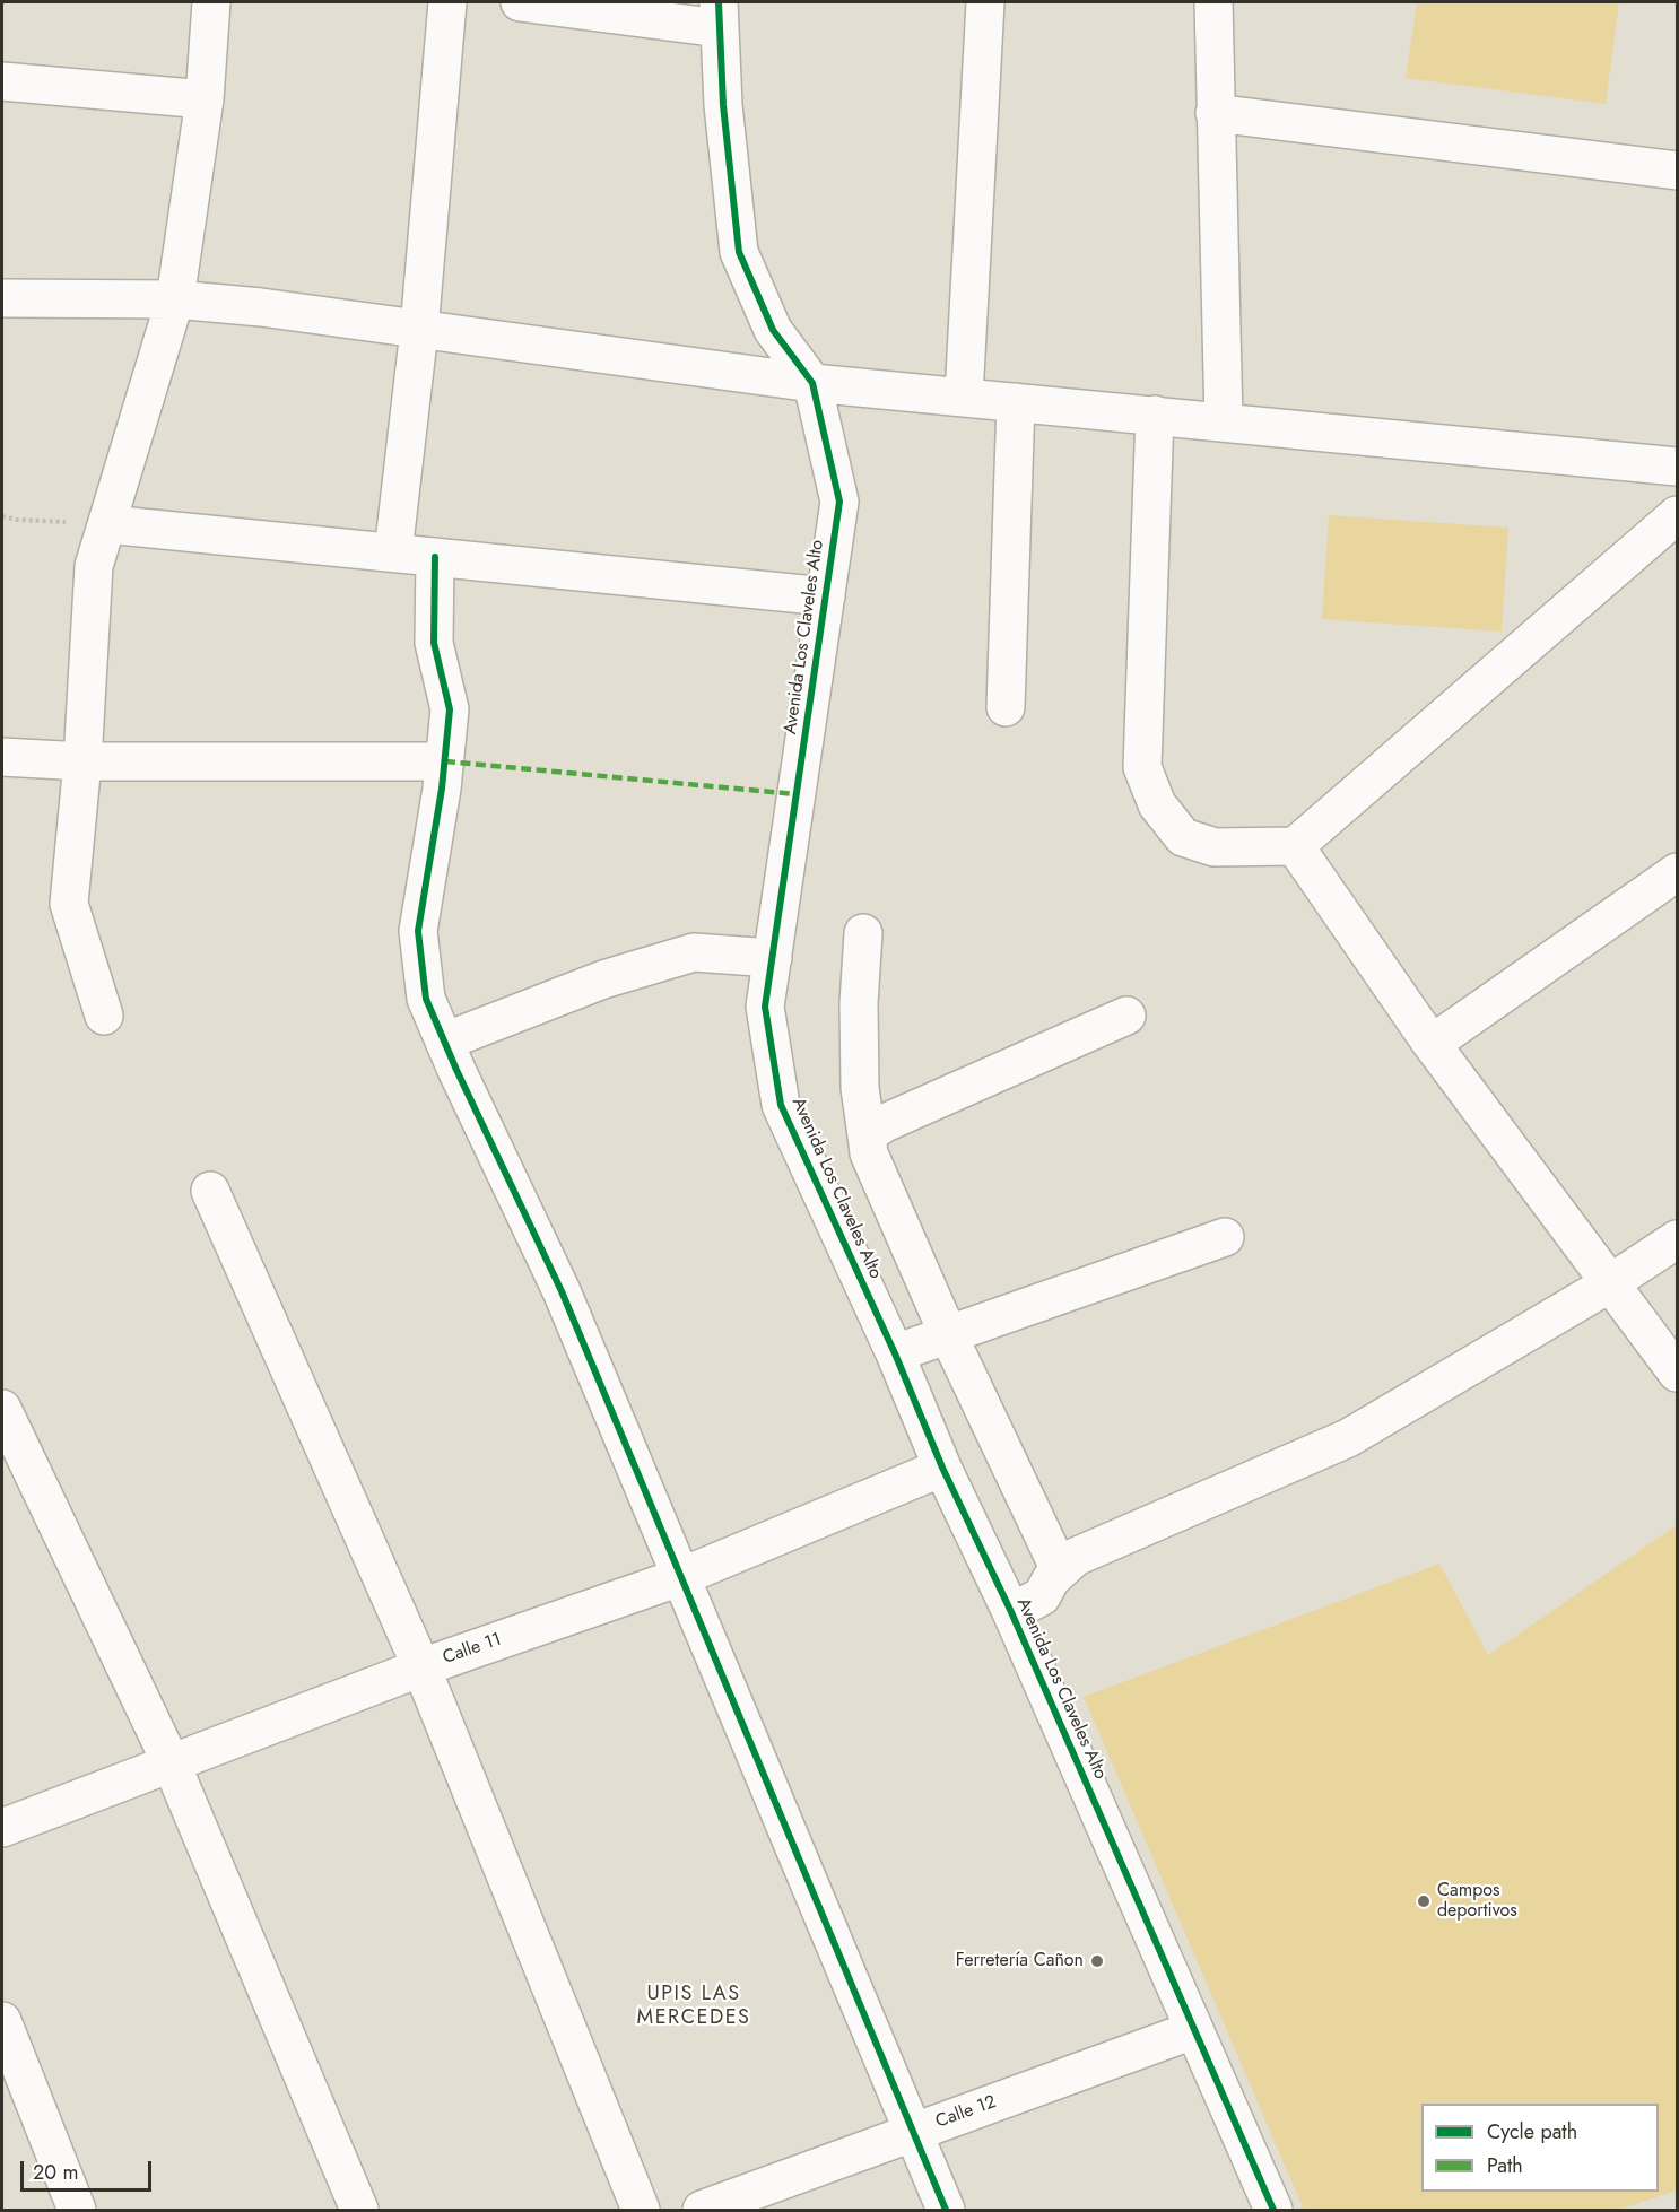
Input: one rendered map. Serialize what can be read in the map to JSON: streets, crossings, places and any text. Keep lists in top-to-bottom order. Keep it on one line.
{"streets":{"street":["Avenida Los Claveles Alto","Calle 11","Calle 12"]},"crossings":[["Avenida Los Claveles Alto","Calle 11"],["Avenida Los Claveles Alto","Calle 12"]],"districts":["UPIS LAS MERCEDES"],"places":["Campos deportivos","Ferretería Cañon"],"legend":["Cycle path","Path"],"scale_bar":"20 m"}
